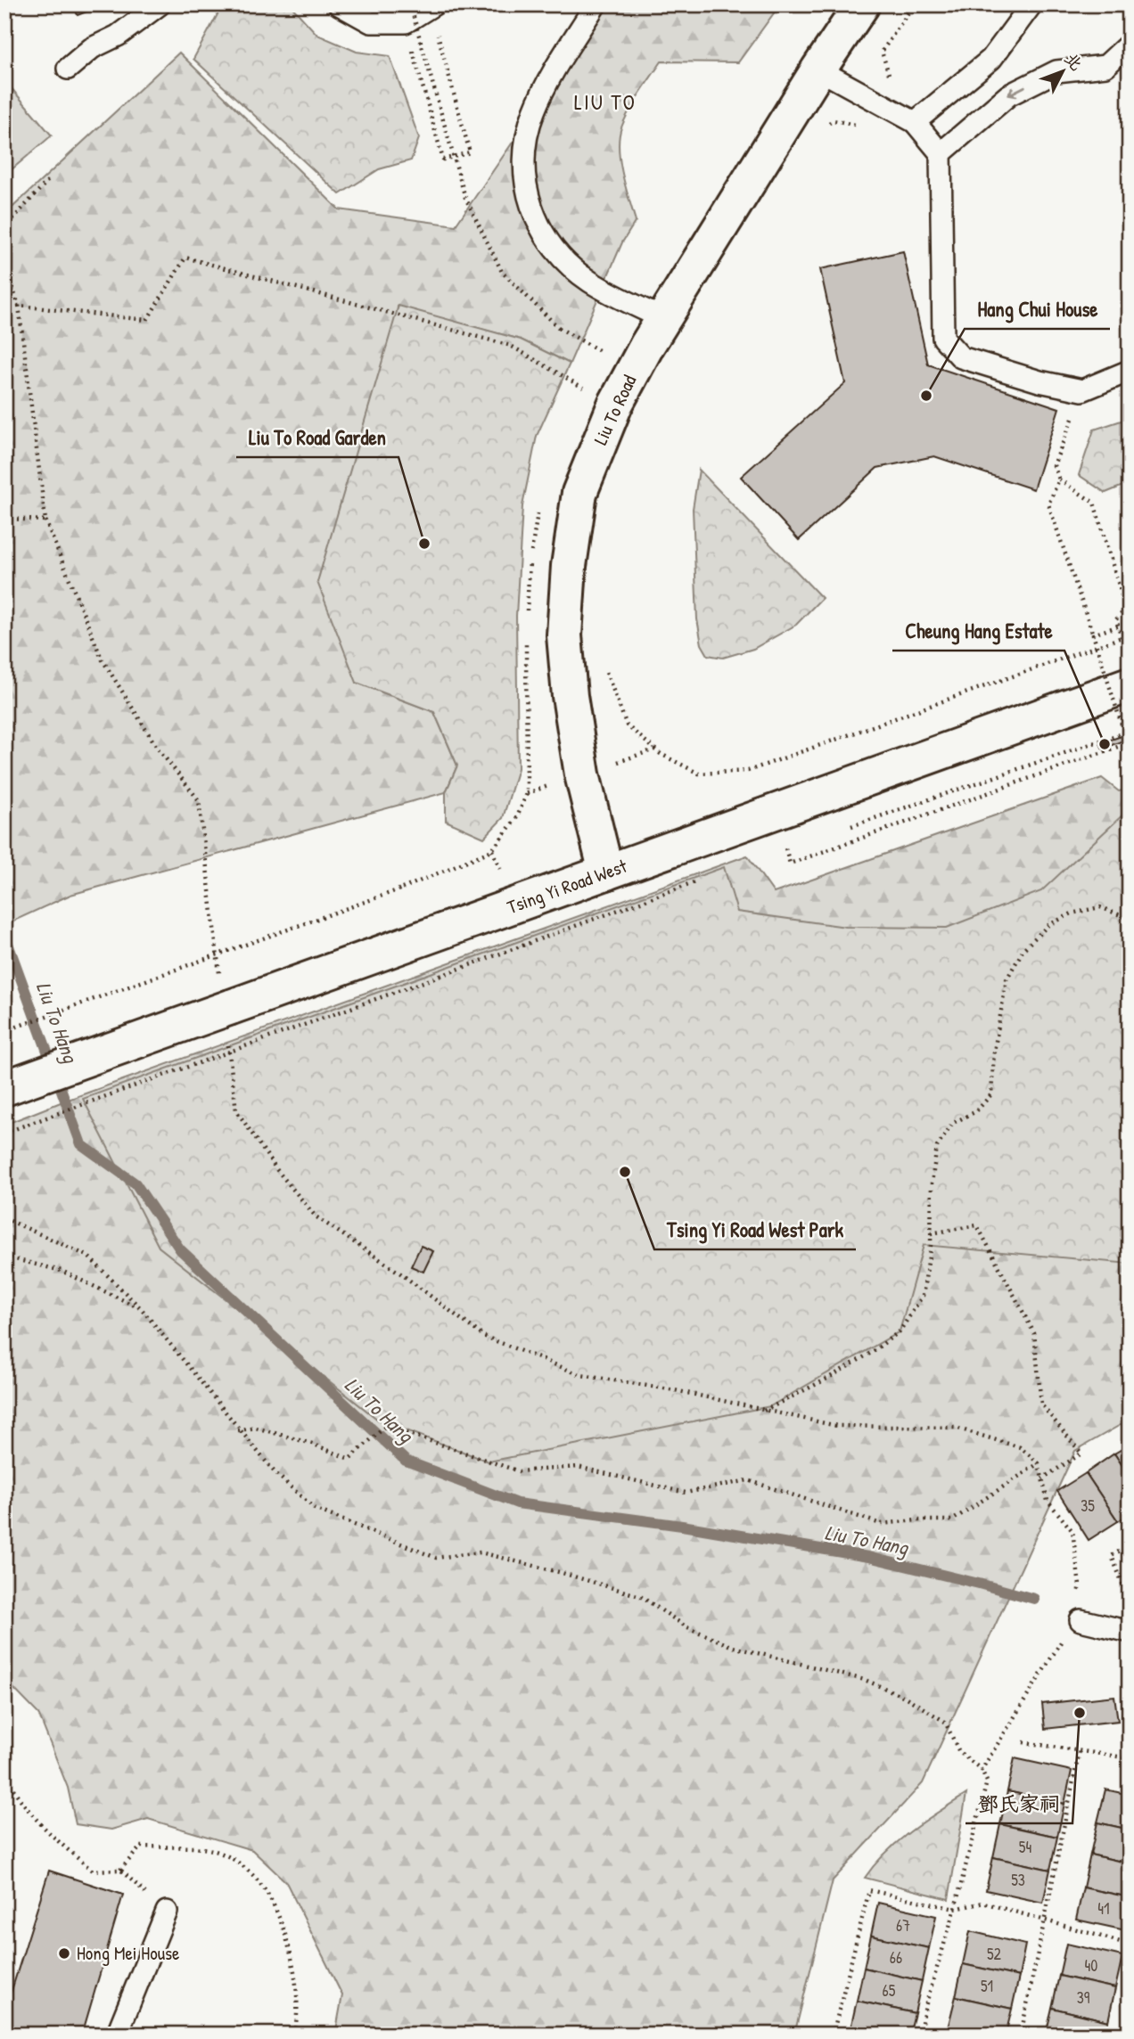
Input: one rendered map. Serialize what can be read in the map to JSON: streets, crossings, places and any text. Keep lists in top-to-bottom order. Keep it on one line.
{"streets":{"main road":["Liu To Road","Tsing Yi Road West"]},"crossings":[["Liu To Road","Tsing Yi Road West"]],"districts":["LIU TO"],"water":["Liu To Hang"],"places":["Hang Chui House","Liu To Road Garden","Cheung Hang Estate","Tsing Yi Road West Park","鄧氏家祠","Hong Mei House"],"house_numbers":["35","54","53","41","67","52","66","40","51","65","39"],"north":"top right"}
